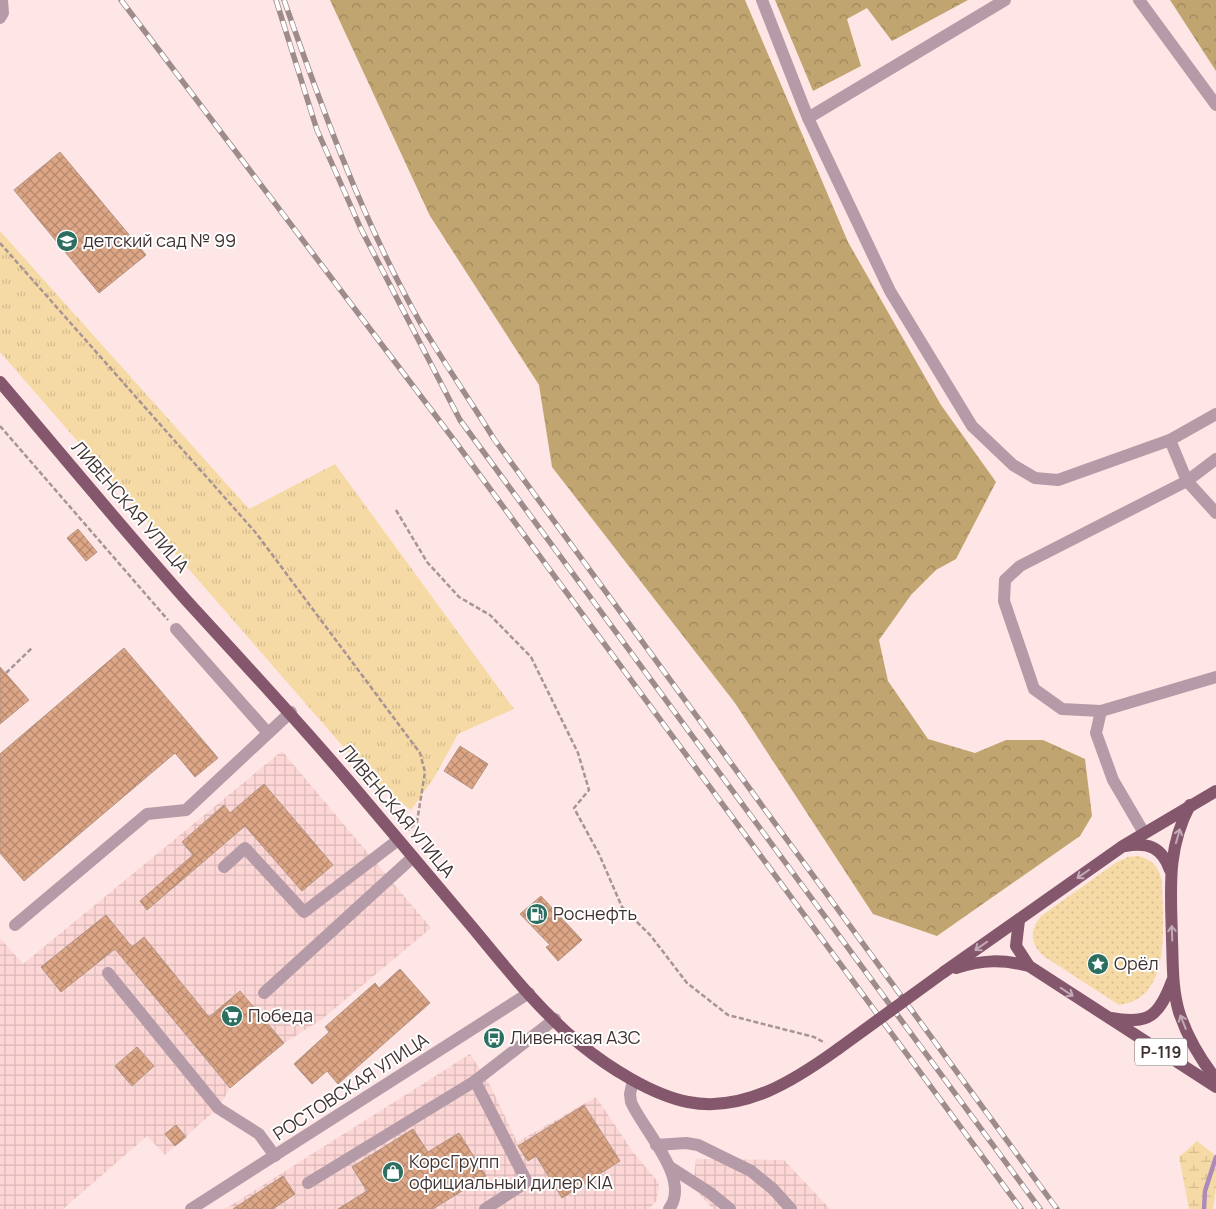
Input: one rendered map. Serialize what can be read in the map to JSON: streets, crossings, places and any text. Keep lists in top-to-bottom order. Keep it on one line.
{"streets":{"main road":["ЛИВЕНСКАЯ УЛИЦА","Р-119"],"street":["РОСТОВСКАЯ УЛИЦА"]},"crossings":[["ЛИВЕНСКАЯ УЛИЦА","Р-119"],["ЛИВЕНСКАЯ УЛИЦА","РОСТОВСКАЯ УЛИЦА"]],"places":{"school or university":["детский сад № 99"],"fuel station":["Роснефть"],"place":["Орёл"],"supermarket":["Победа"],"bus stop":["Ливенская АЗС"],"shop":["КорсГрупп официальный дилер KIA"]}}
